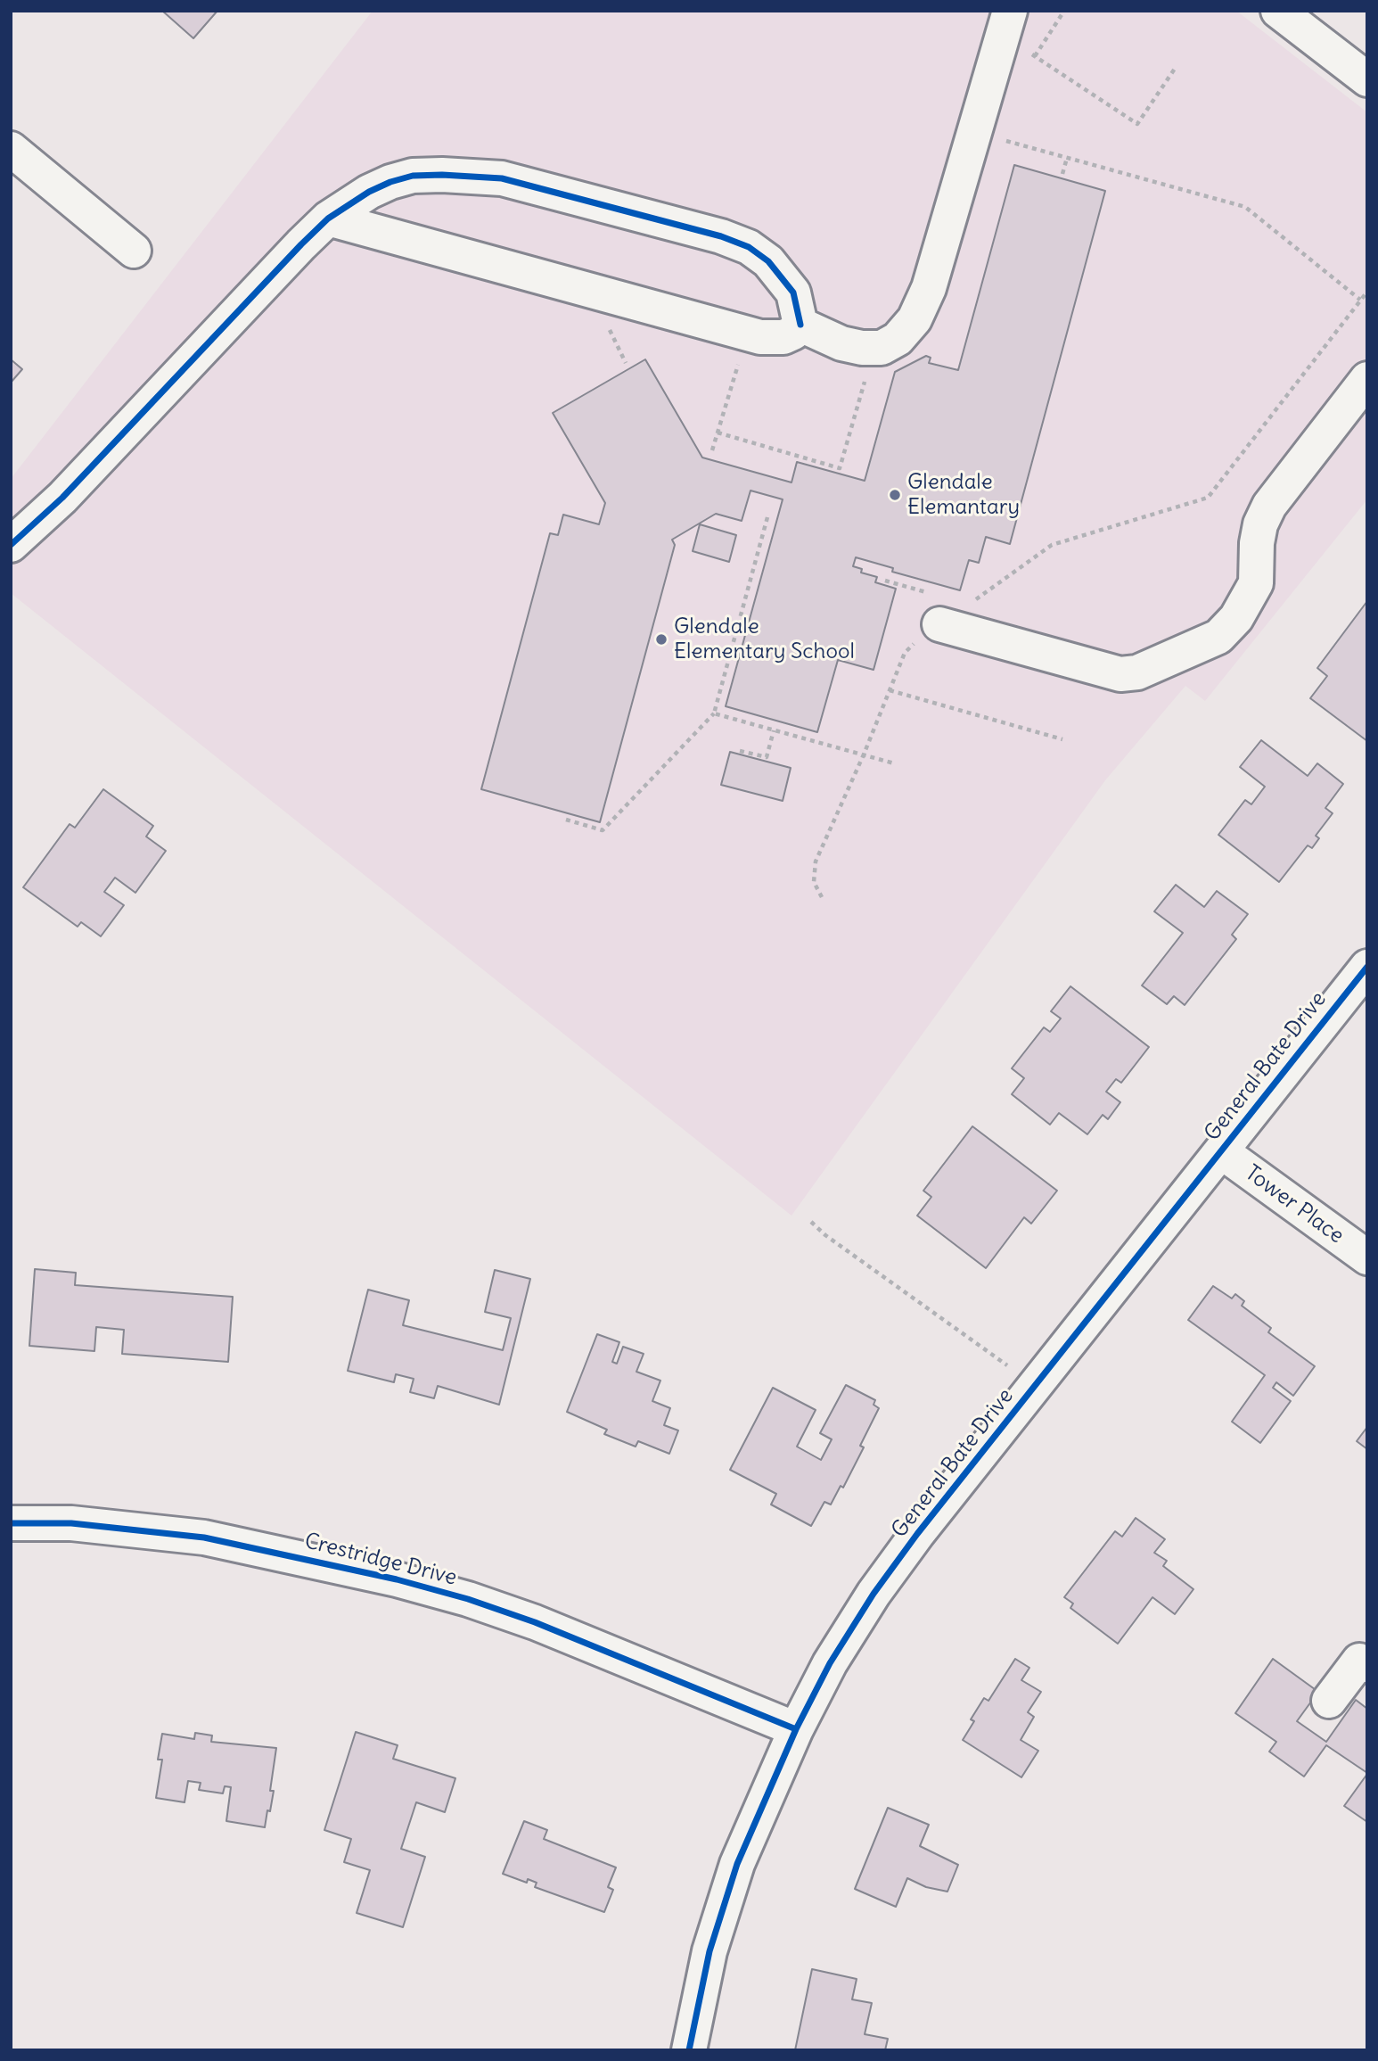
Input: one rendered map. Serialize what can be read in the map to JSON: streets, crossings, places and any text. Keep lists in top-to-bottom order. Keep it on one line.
{"streets":{"street":["General Bate Drive","Tower Place","Crestridge Drive"]},"crossings":[["General Bate Drive","Tower Place"],["General Bate Drive","Crestridge Drive"]],"places":["Glendale Elemantary","Glendale Elementary School"]}
